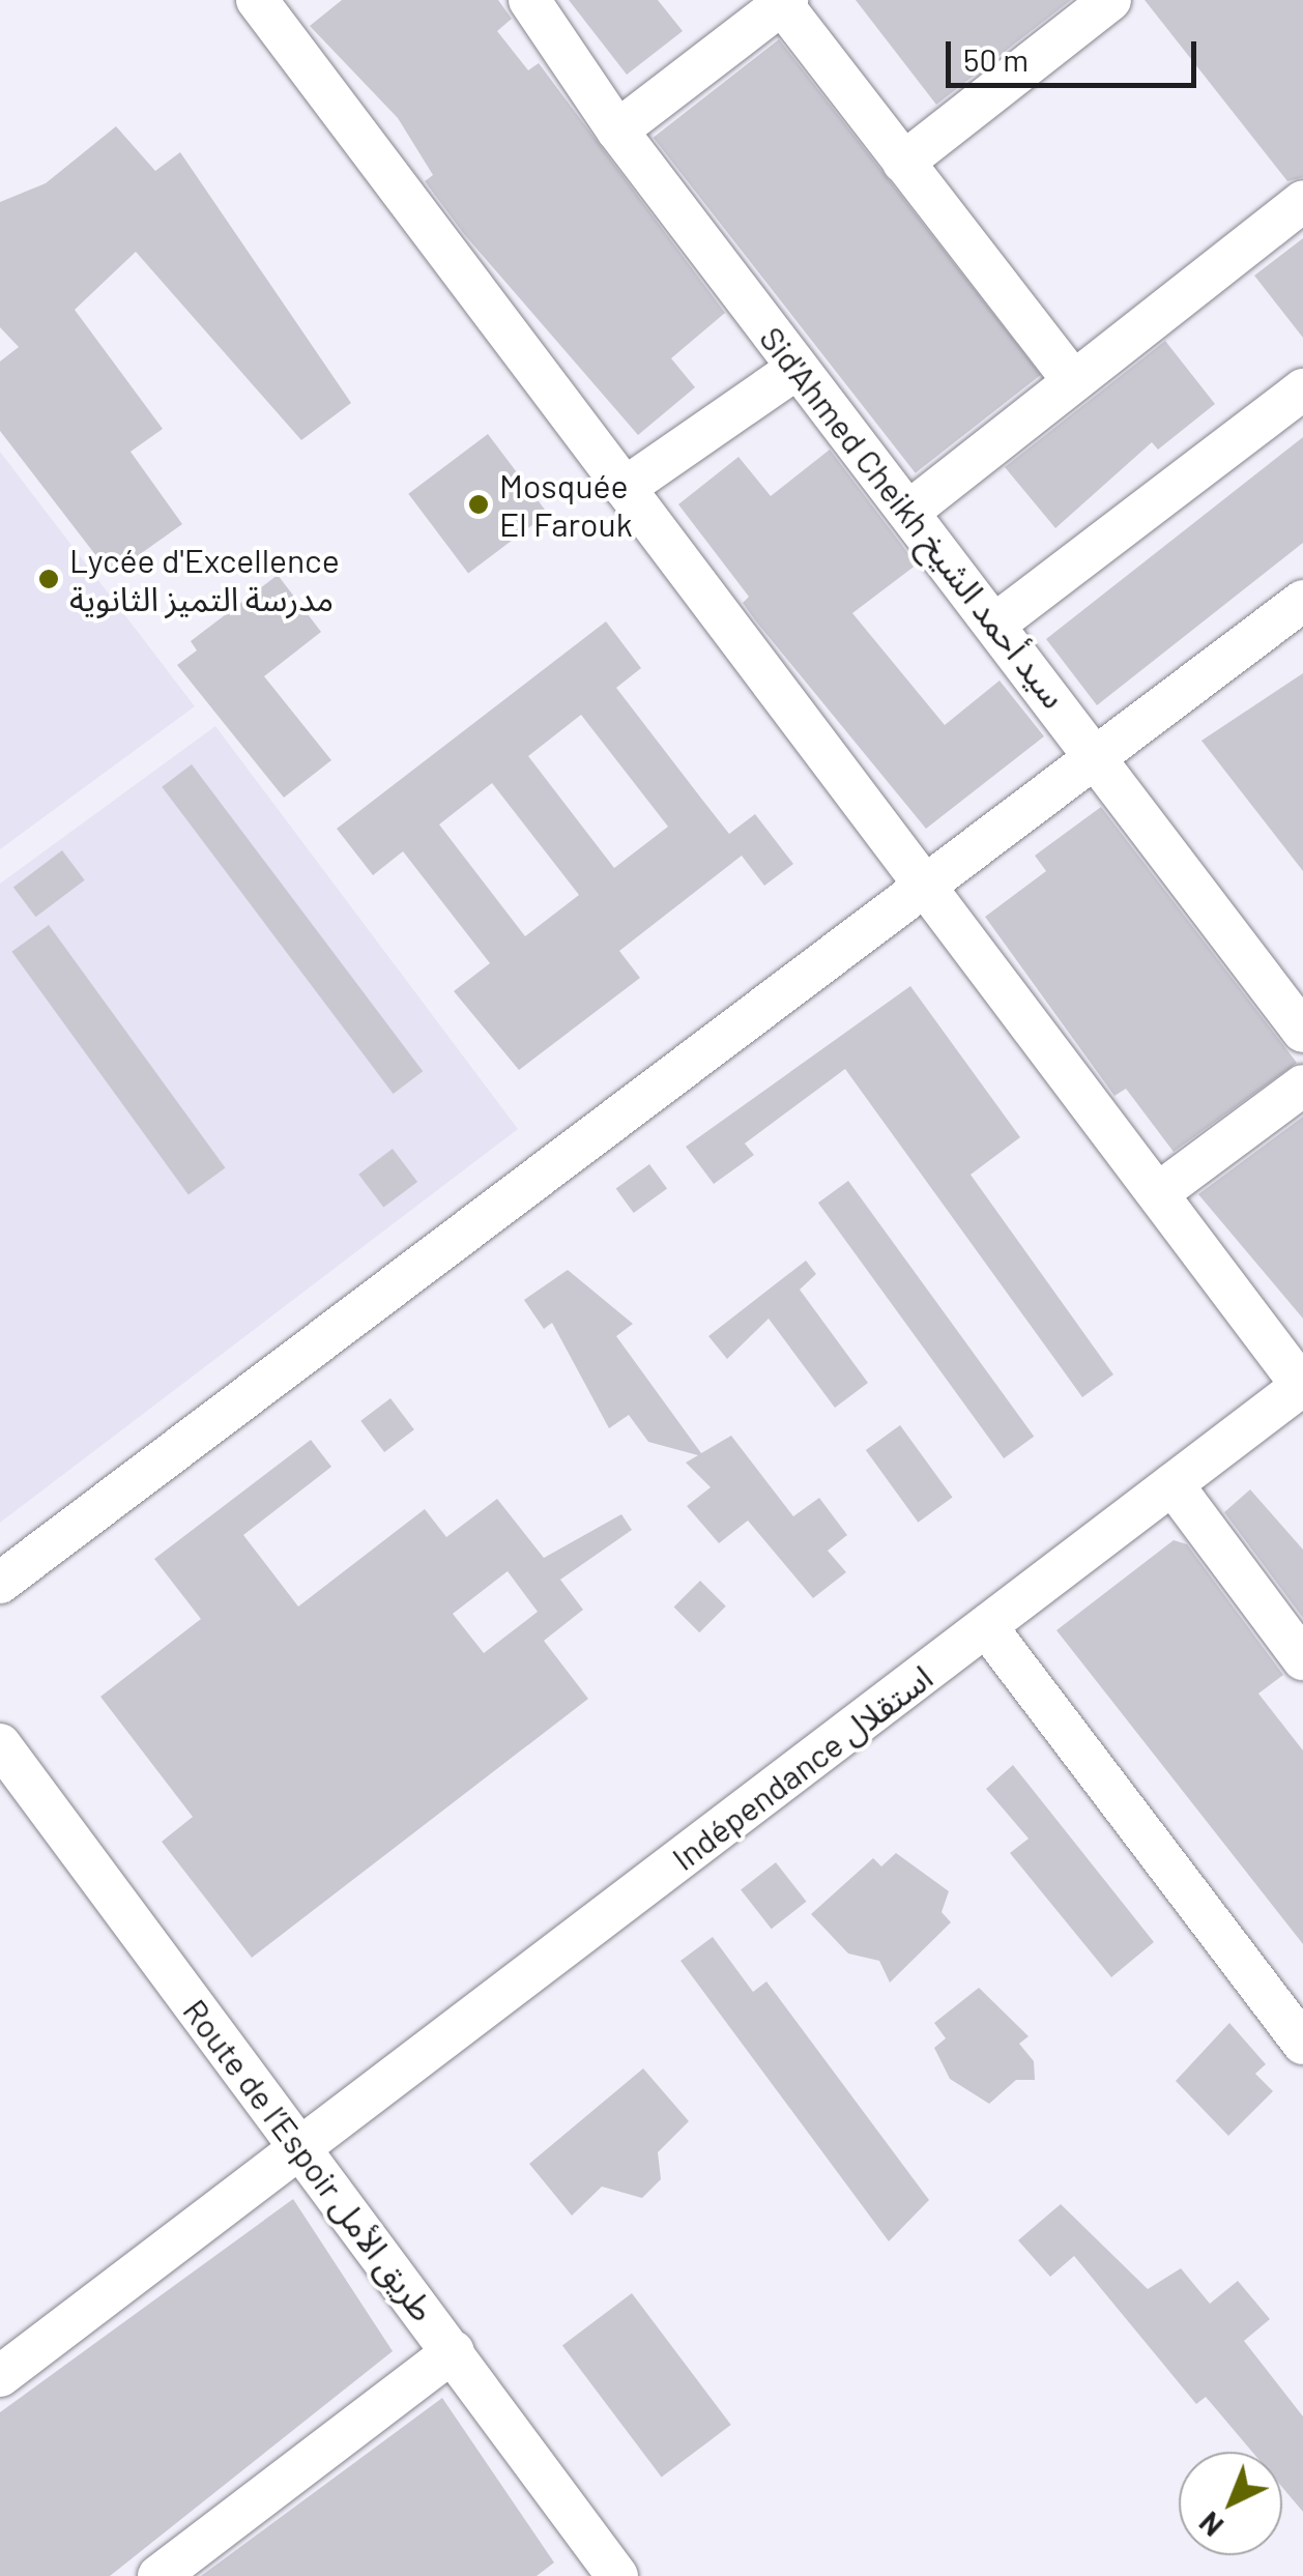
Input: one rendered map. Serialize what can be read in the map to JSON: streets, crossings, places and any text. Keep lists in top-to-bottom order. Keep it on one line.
{"streets":{"street":["Sid'Ahmed Cheikh سيد أحمد الشيخ","Indépendance استقلال","Route de l’Espoir طريق الأمل"]},"crossings":[["Indépendance استقلال","Route de l’Espoir طريق الأمل"]],"places":["Mosquée El Farouk","Lycée d'Excellence مدرسة التميز الثانوية"],"scale_bar":"50 m","north":"bottom left"}
